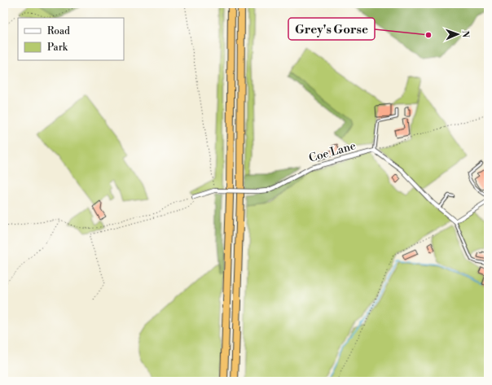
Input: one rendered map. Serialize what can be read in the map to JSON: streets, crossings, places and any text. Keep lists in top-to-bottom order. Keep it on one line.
{"streets":{"street":["Coe Lane"]},"places":["Grey's Gorse"],"legend":["Road","Park"],"north":"right"}
